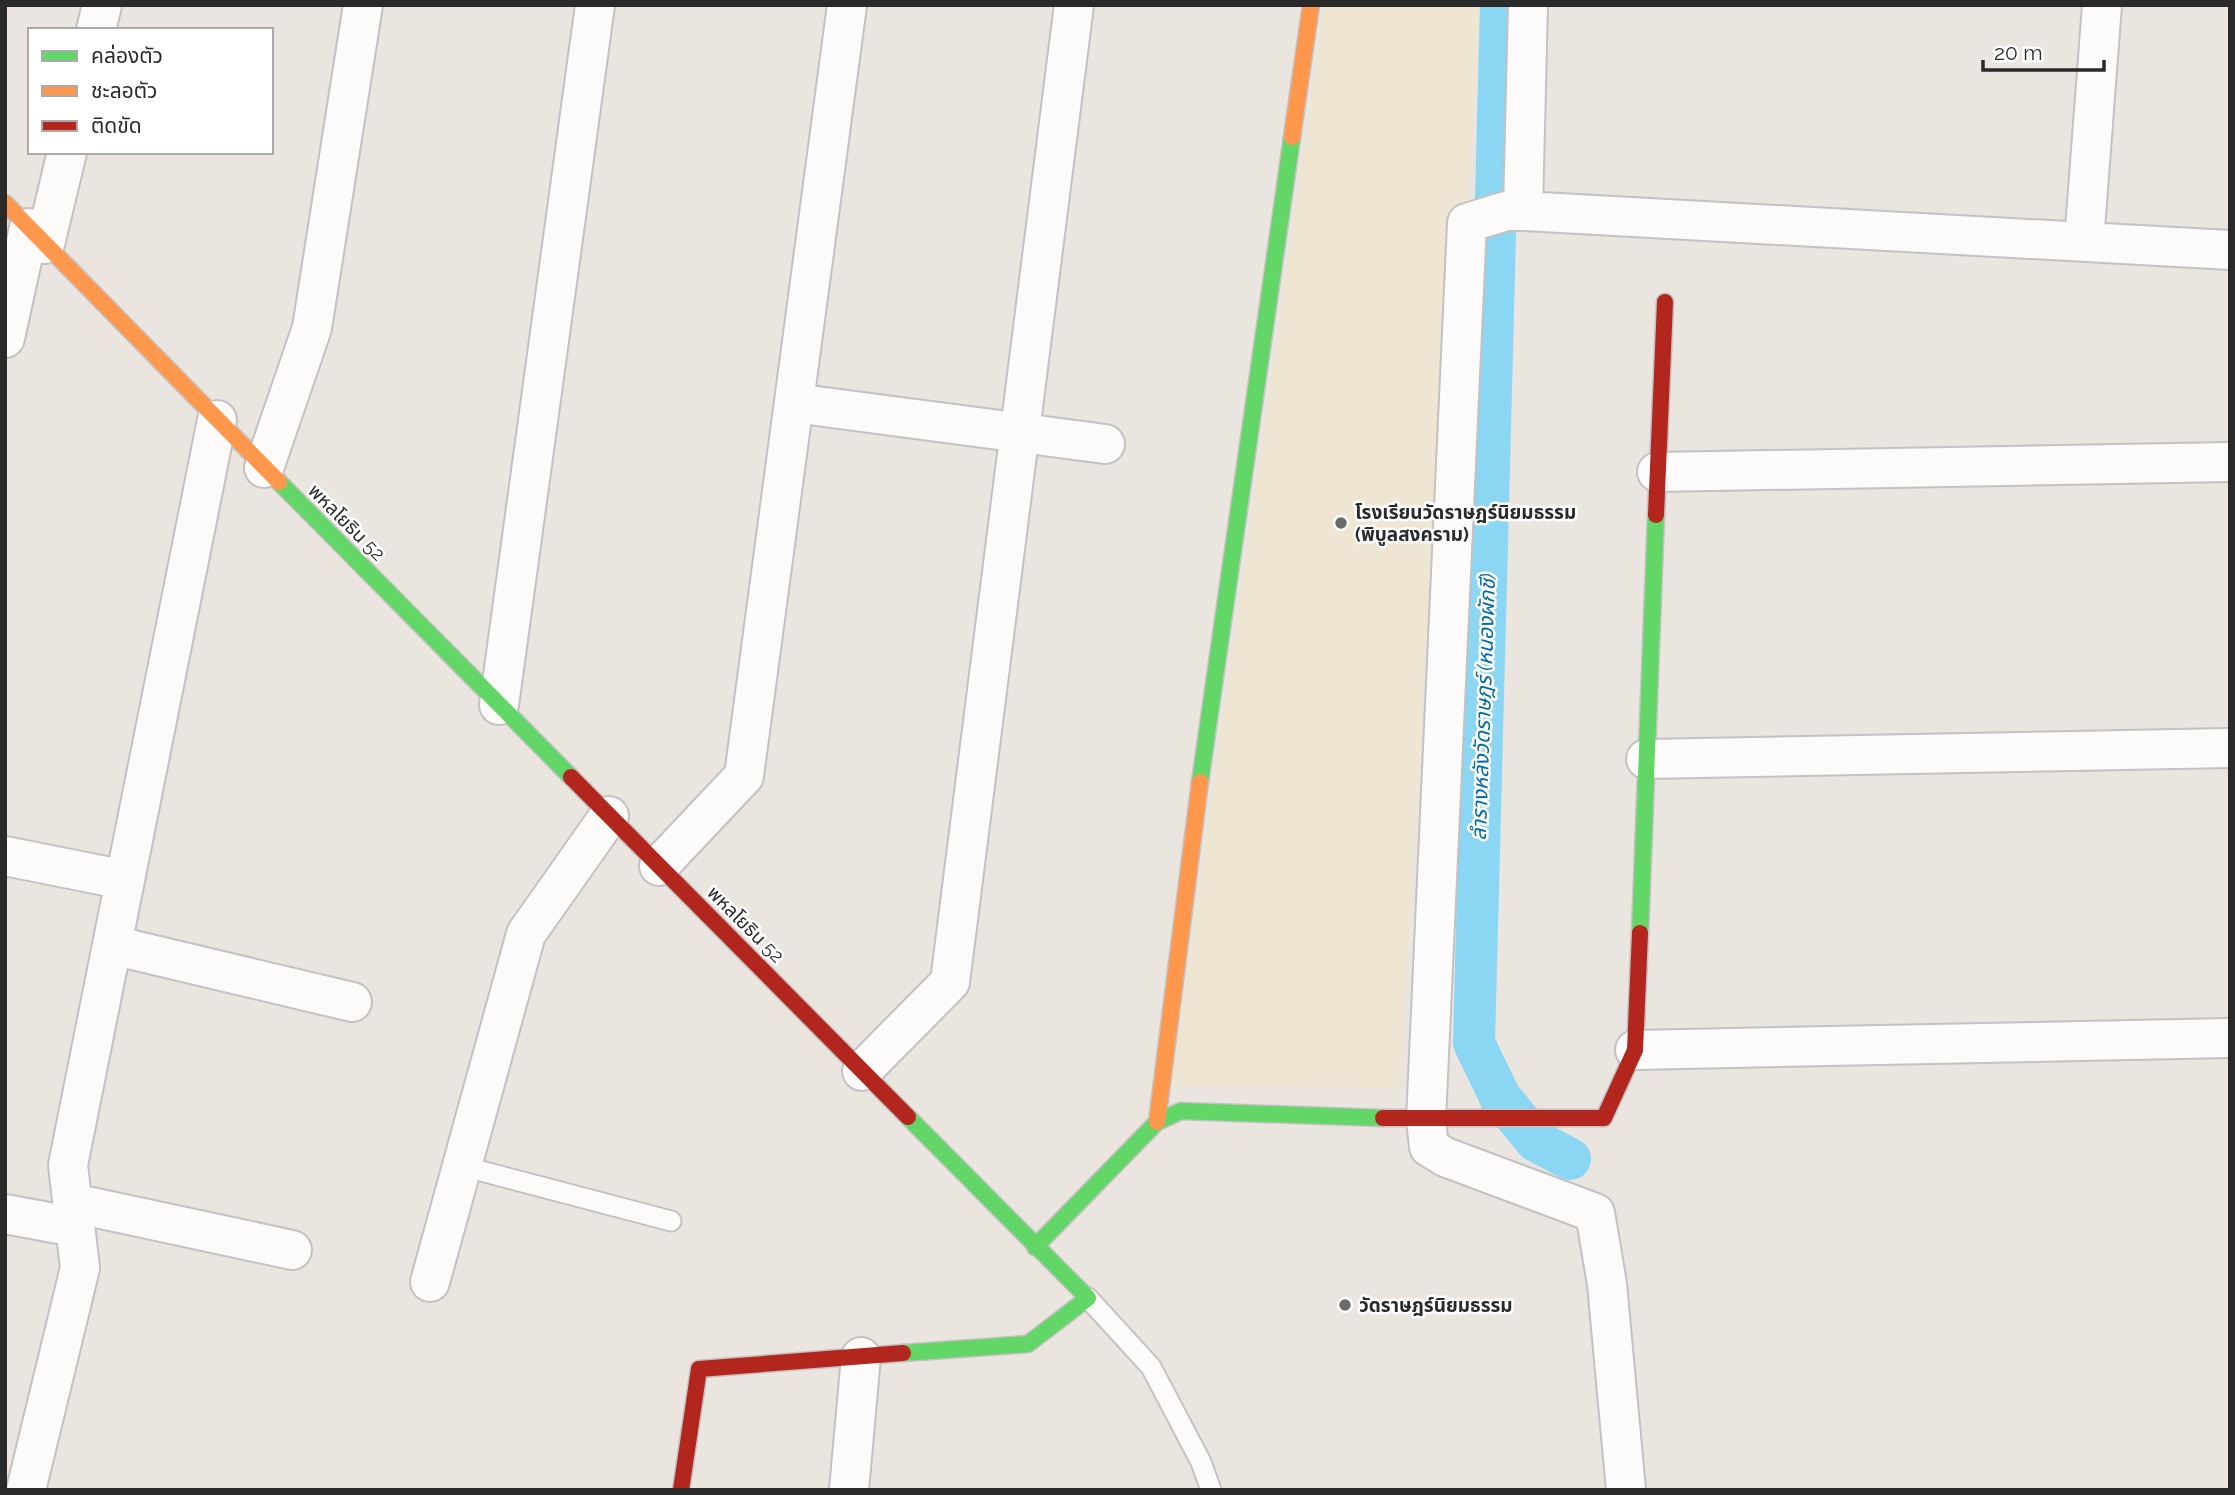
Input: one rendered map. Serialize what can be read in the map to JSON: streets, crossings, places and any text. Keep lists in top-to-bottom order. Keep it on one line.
{"streets":{"street":["พหลโยธิน 52"]},"water":["ลำรางหลังวัดราษฎร์ (หนองผักชี)"],"places":["โรงเรียนวัดราษฎร์นิยมธรรม (พิบูลสงคราม)","วัดราษฎร์นิยมธรรม"],"legend":["คล่องตัว","ชะลอตัว","ติดขัด"],"scale_bar":"20 m"}
